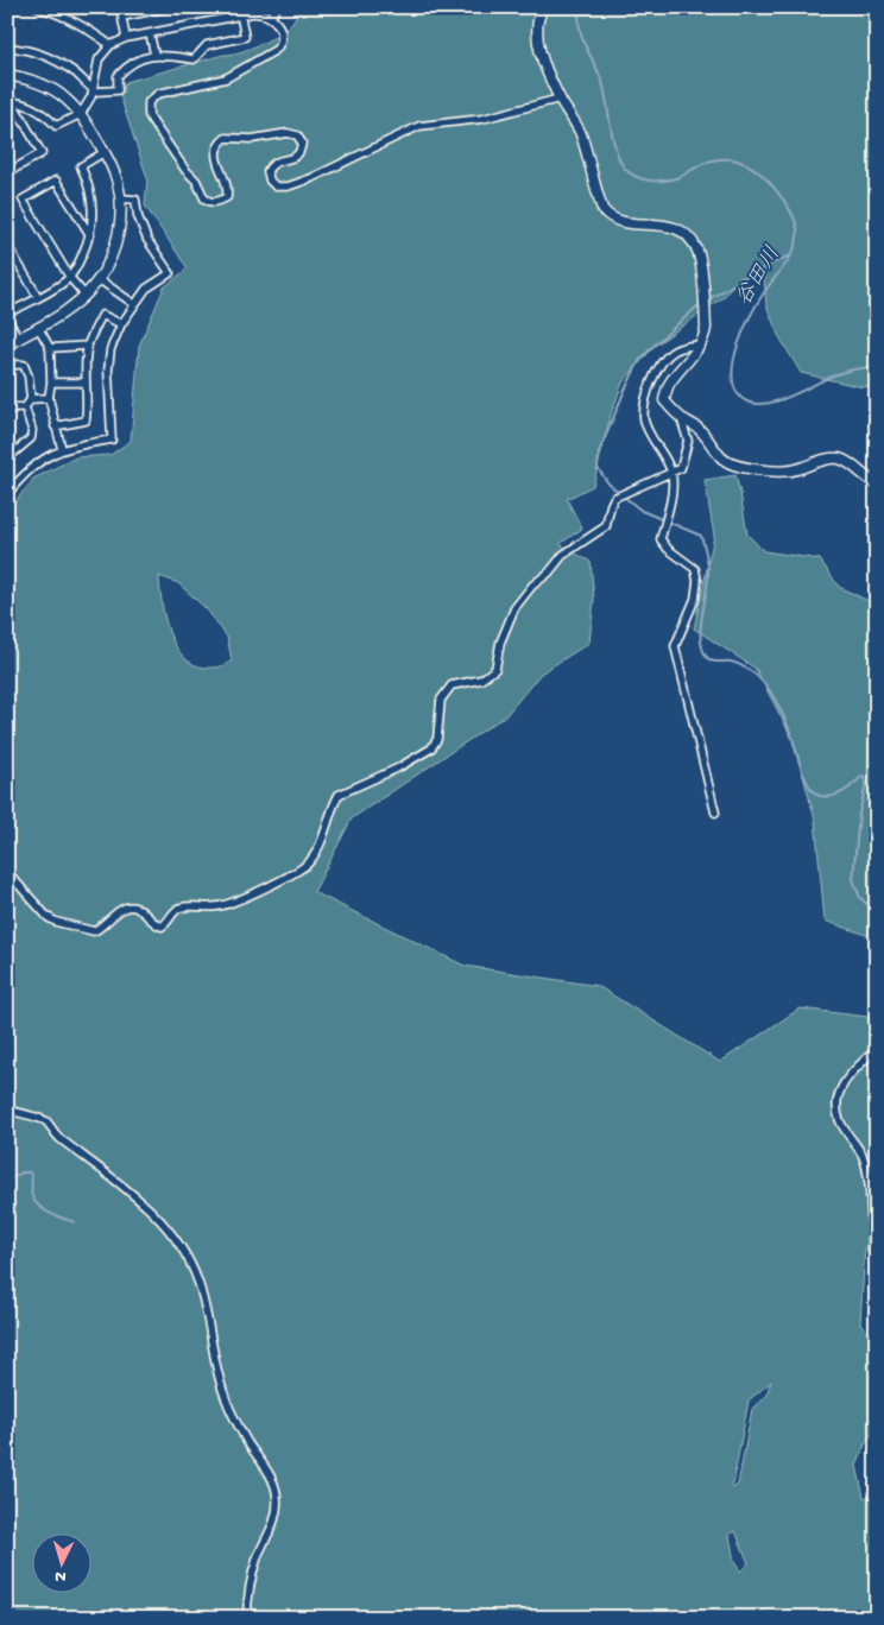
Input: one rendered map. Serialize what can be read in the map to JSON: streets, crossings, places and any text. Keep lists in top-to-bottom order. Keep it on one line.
{"water":["谷田川"],"north":"bottom"}
